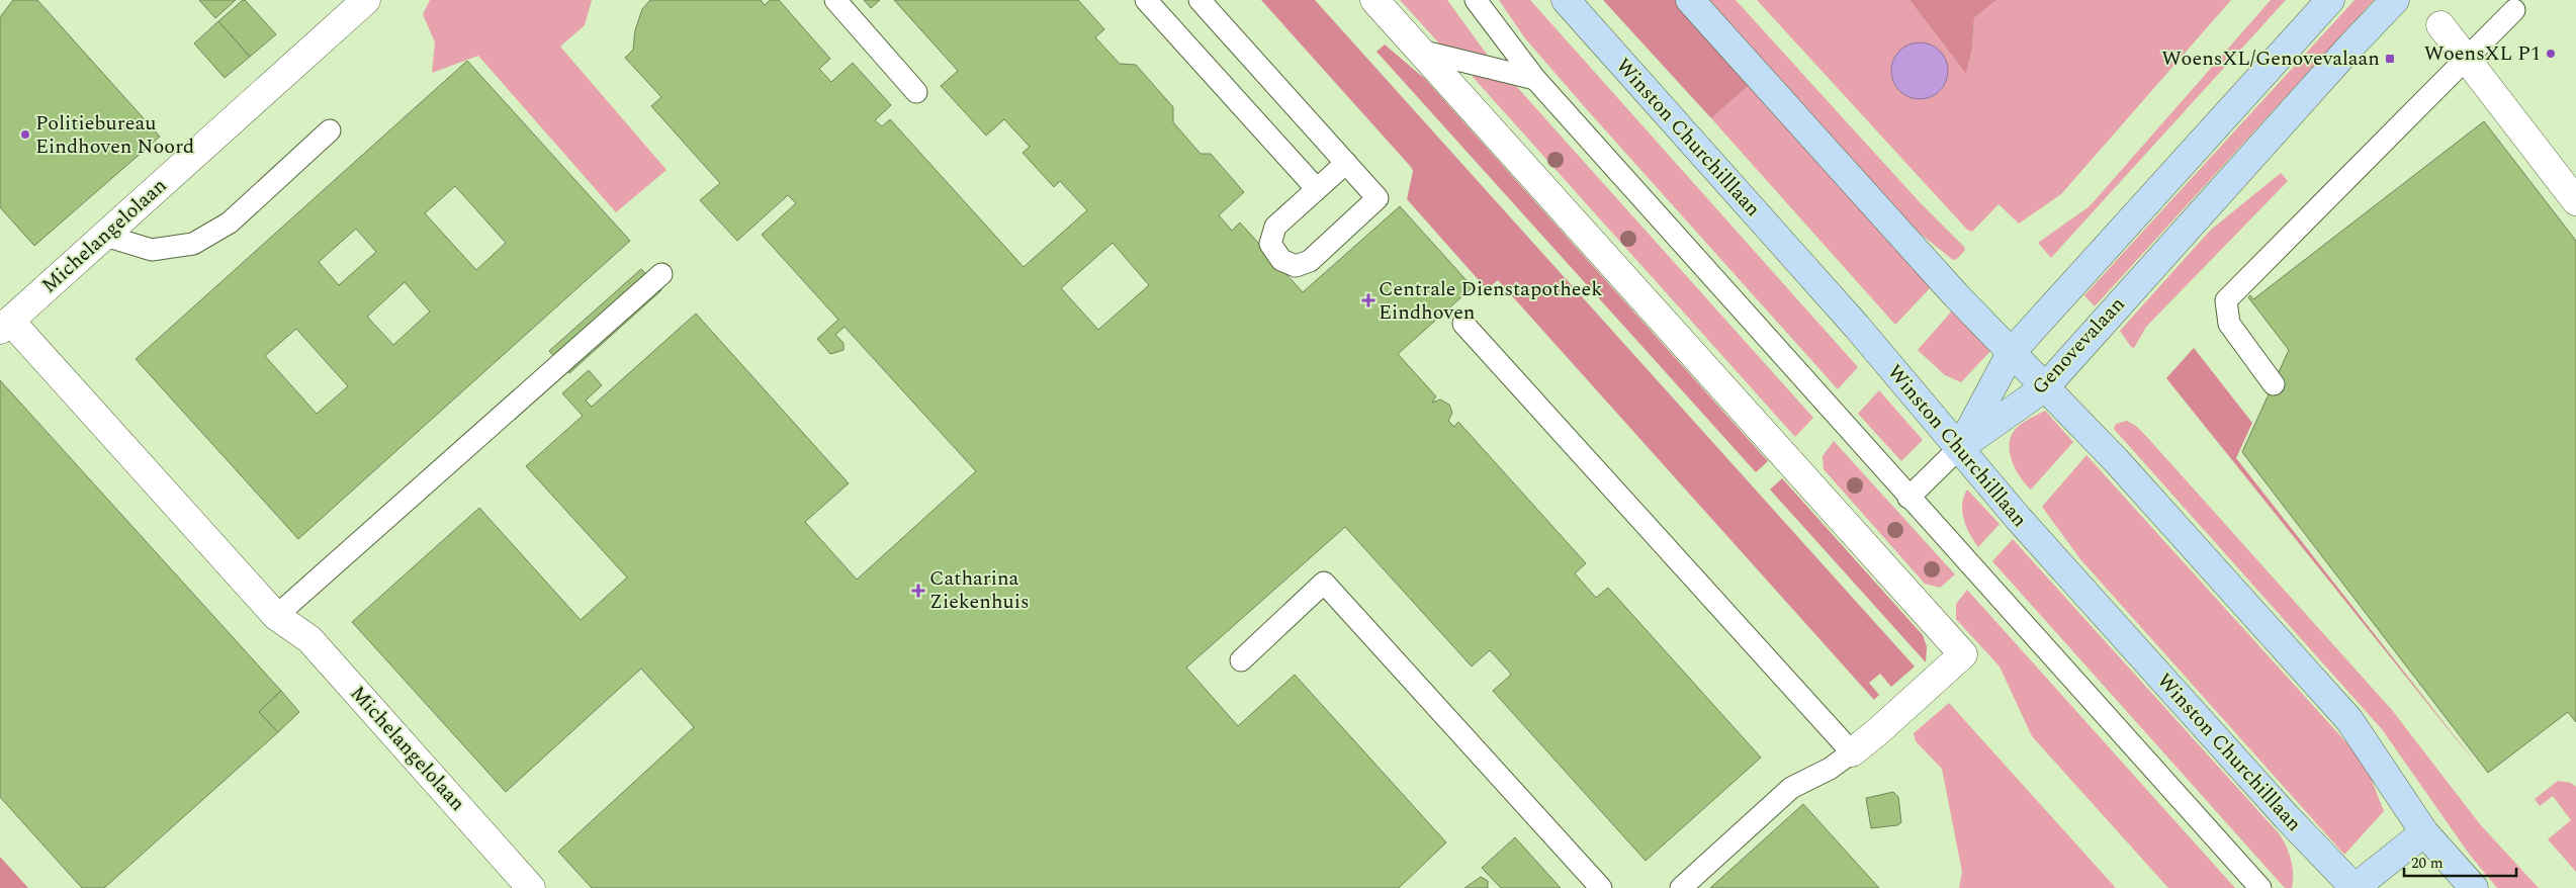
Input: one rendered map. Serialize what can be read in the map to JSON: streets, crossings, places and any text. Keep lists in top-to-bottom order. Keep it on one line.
{"streets":{"main road":["Winston Churchilllaan","Genovevalaan"],"street":["Michelangelolaan"]},"crossings":[["Winston Churchilllaan","Genovevalaan"]],"places":{"other":["WoensXL P1","Politiebureau Eindhoven Noord"],"transit":["WoensXL/Genovevalaan"],"health":["Centrale Dienstapotheek Eindhoven","Catharina Ziekenhuis"]},"scale_bar":"20 m"}
